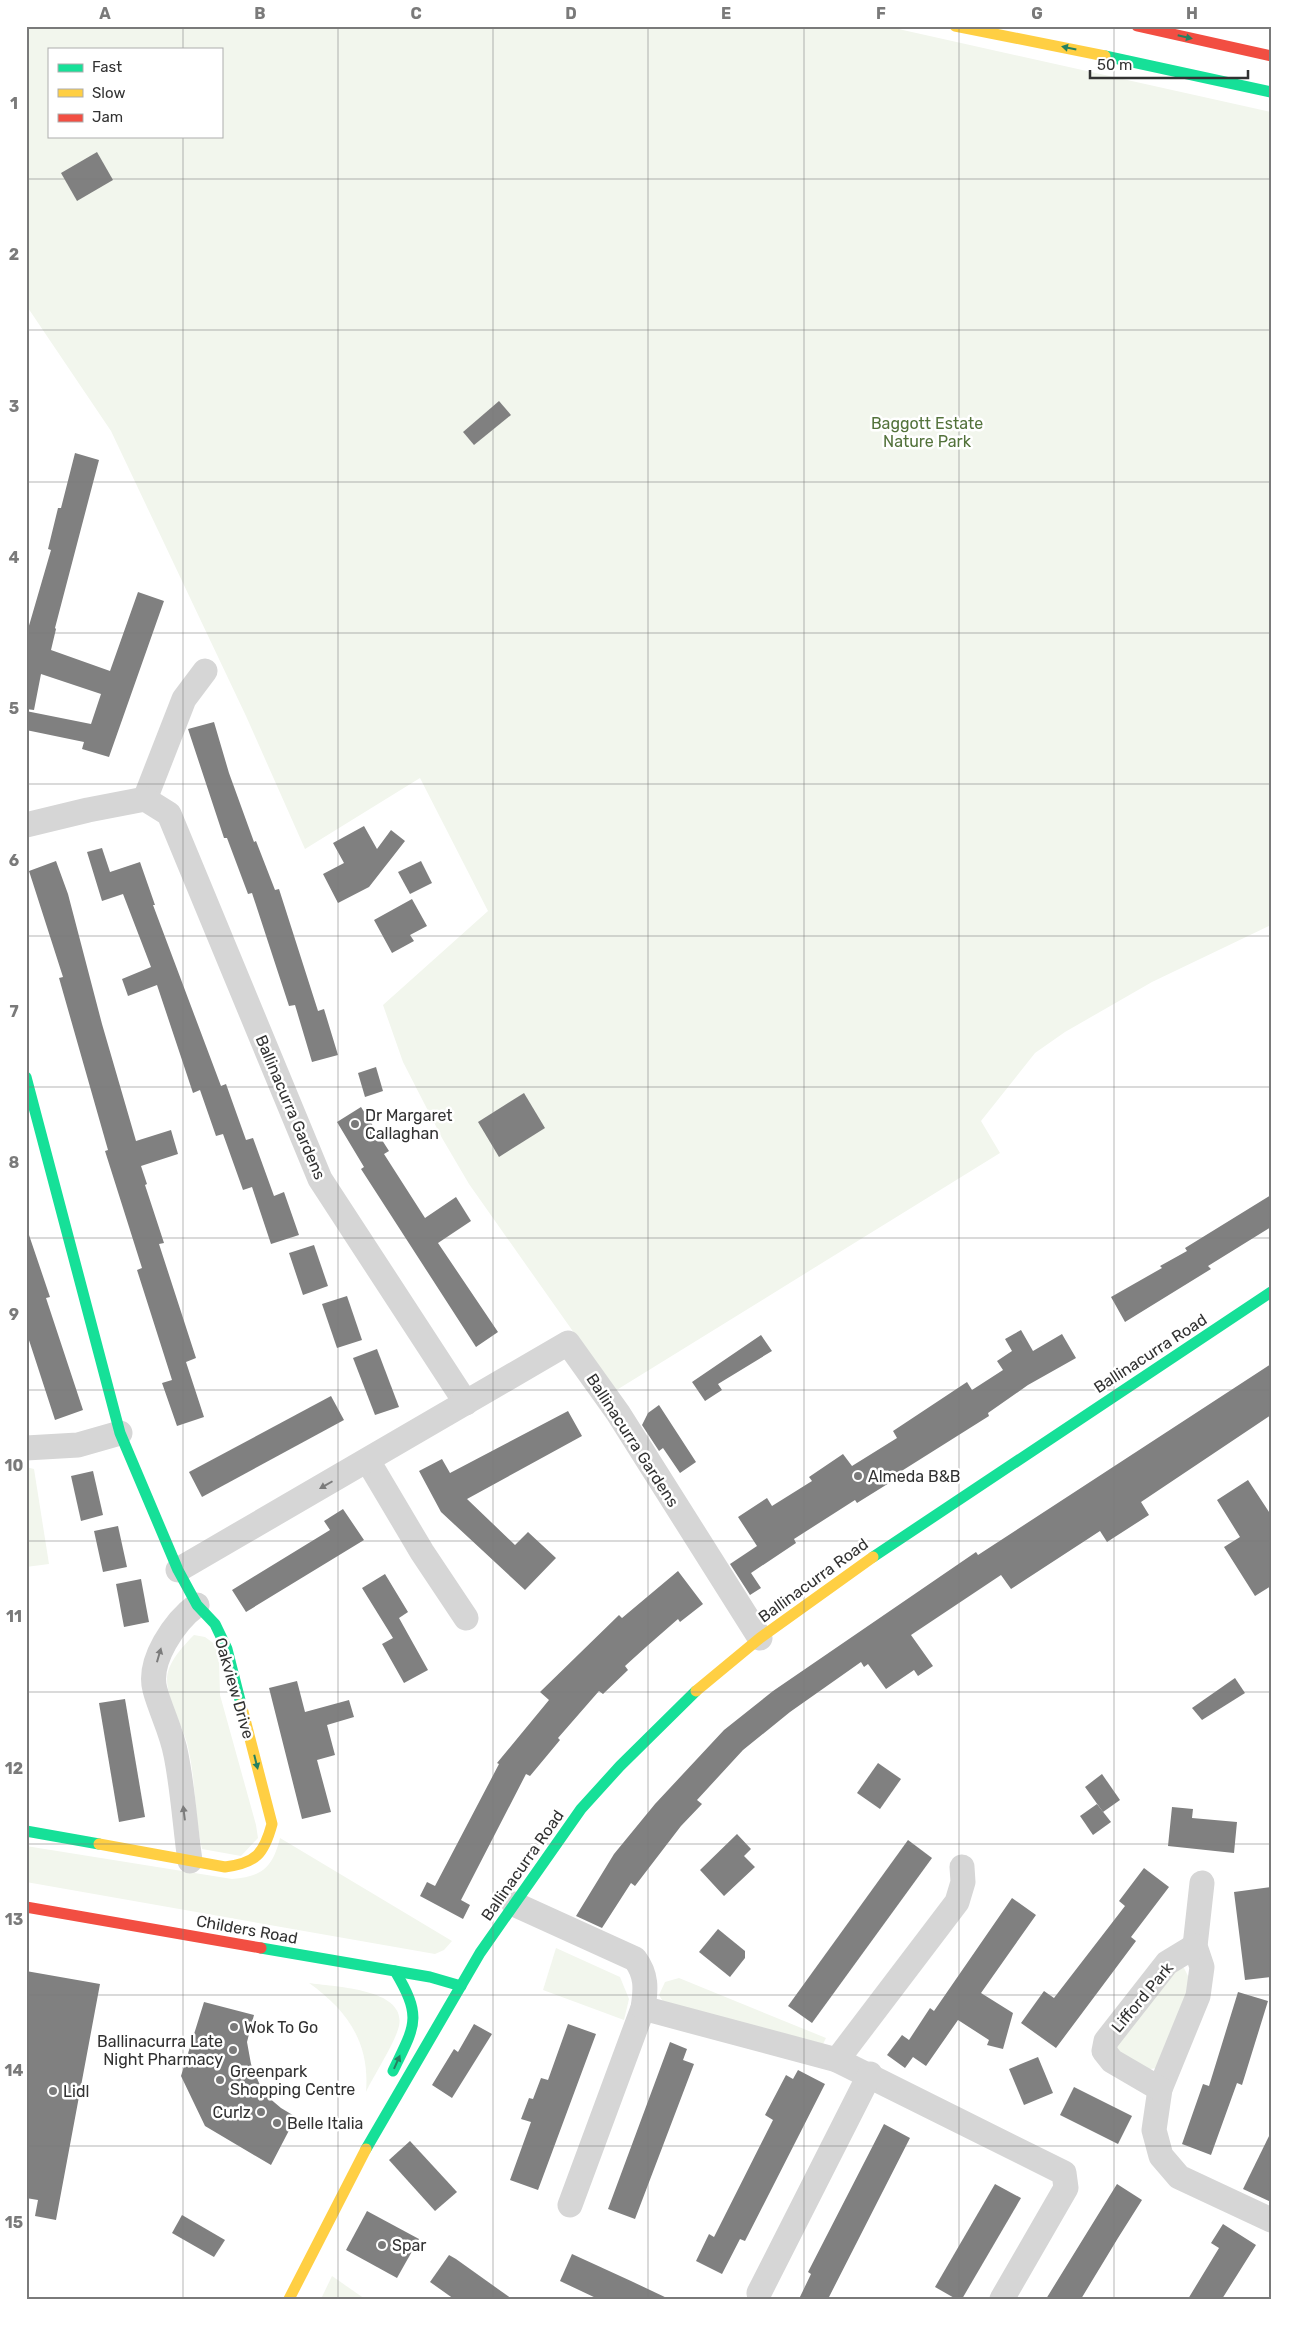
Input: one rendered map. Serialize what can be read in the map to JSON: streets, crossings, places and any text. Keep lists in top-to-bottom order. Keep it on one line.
{"streets":{"main road":["Ballinacurra Road","Oakview Drive","Childers Road"],"street":["Ballinacurra Gardens","Lifford Park"]},"crossings":[["Ballinacurra Gardens","Ballinacurra Road"],["Ballinacurra Road","Childers Road"]],"parks":["Baggott Estate Nature Park"],"places":["Dr Margaret Callaghan","Almeda B&B","Wok To Go","Ballinacurra Late Night Pharmacy","Greenpark Shopping Centre","Lidl","Curlz","Belle Italia","Spar"],"legend":["Fast","Slow","Jam"],"scale_bar":"50 m","grid":{"columns":["A","B","C","D","E","F","G","H"],"rows":["1","2","3","4","5","6","7","8","9","10","11","12","13","14","15"]}}
